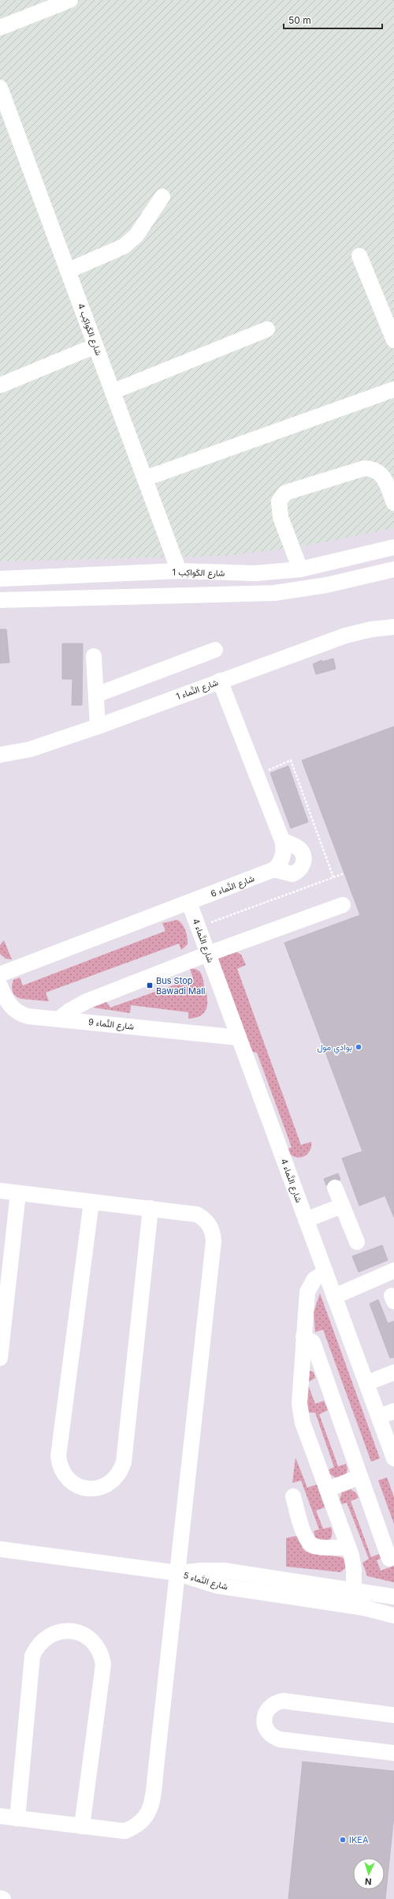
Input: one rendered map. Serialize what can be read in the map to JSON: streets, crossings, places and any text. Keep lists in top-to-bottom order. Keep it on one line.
{"streets":{"street":["شارع الكَواكِب 4","شارع الكَواكِب 1","شارع النَّماء 1","شارع النَّماء 6","شارع النَّماء 4","شارع النَّماء 9","شارع النَّماء 5"]},"crossings":[["شارع الكَواكِب 4","شارع الكَواكِب 1"],["شارع النَّماء 6","شارع النَّماء 4"],["شارع النَّماء 4","شارع النَّماء 9"]],"places":{"transit":["Bus Stop Bawadi Mall"],"other":["بوادي مول","IKEA"]},"scale_bar":"50 m","north":"bottom"}
